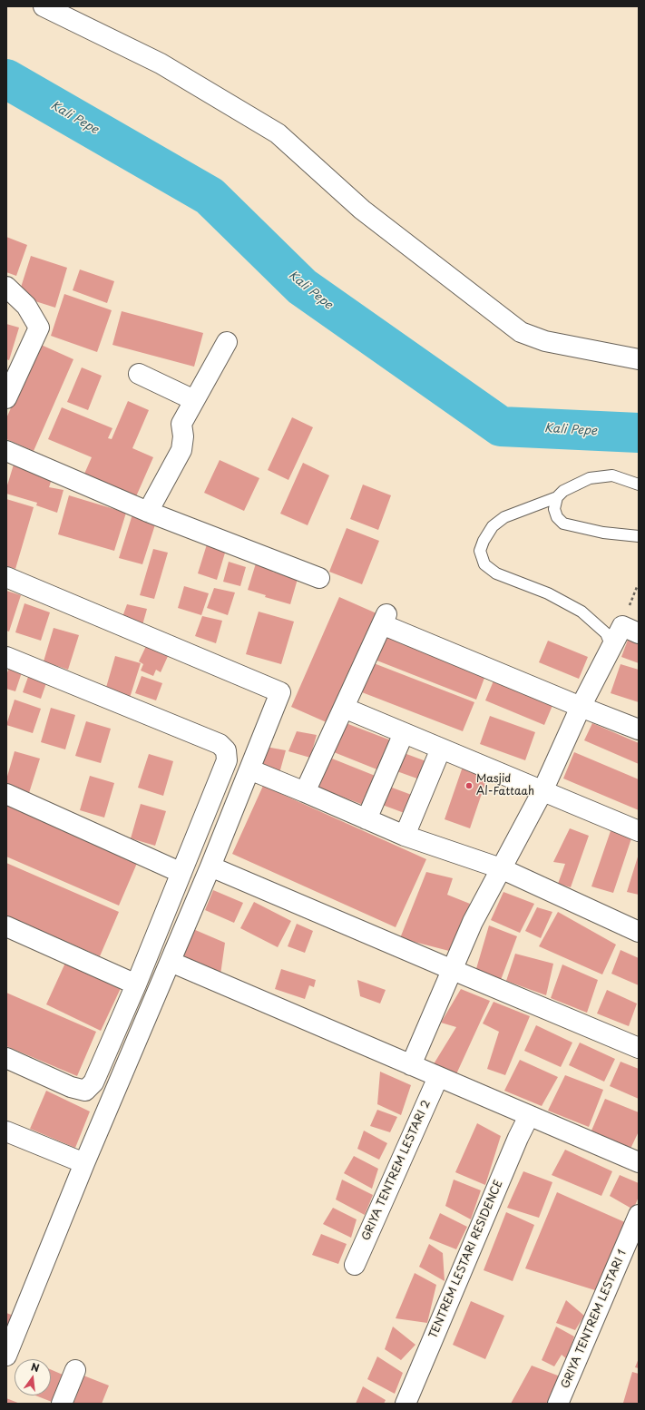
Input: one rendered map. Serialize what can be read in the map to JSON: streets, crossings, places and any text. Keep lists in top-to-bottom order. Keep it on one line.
{"streets":{"street":["GRIYA TENTREM LESTARI 2","TENTREM LESTARI RESIDENCE","GRIYA TENTREM LESTARI 1"]},"water":["Kali Pepe"],"places":["Masjid Al-Fattaah"],"north":"top"}
